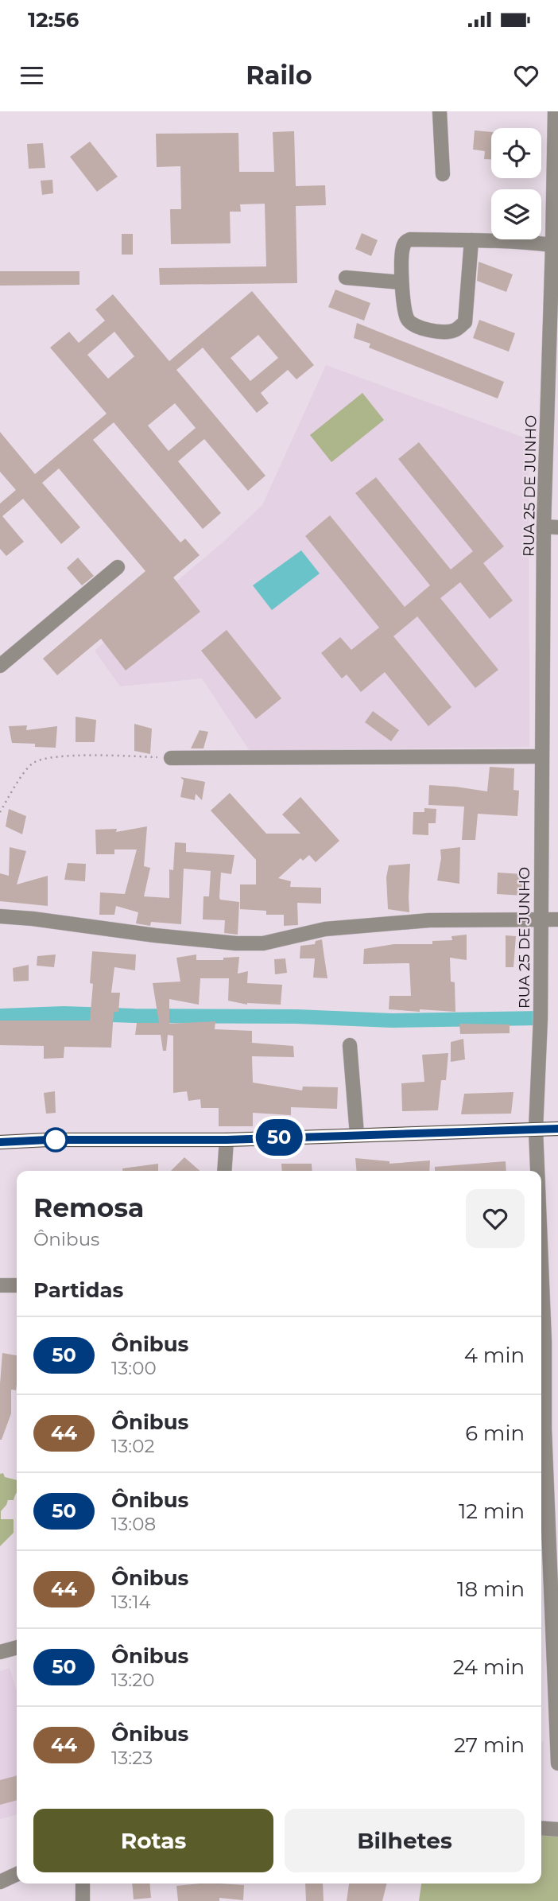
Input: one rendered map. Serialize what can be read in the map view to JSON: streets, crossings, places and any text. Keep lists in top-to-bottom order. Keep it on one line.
{"streets":{"street":["RUA 25 DE JUNHO"]},"lines":["bus line 50"],"page":{"status":"12:56","header":"Railo","on_map":"50","heading":[["Remosa","Ônibus"],"Partidas"],"list":[{"mark":"50","name":"Ônibus","note":"13:00","value":"4 min"},{"mark":"44","name":"Ônibus","note":"13:02","value":"6 min"},{"mark":"50","name":"Ônibus","note":"13:08","value":"12 min"},{"mark":"44","name":"Ônibus","note":"13:14","value":"18 min"},{"mark":"50","name":"Ônibus","note":"13:20","value":"24 min"},{"mark":"44","name":"Ônibus","note":"13:23","value":"27 min"}],"buttons":["Rotas","Bilhetes"]}}
